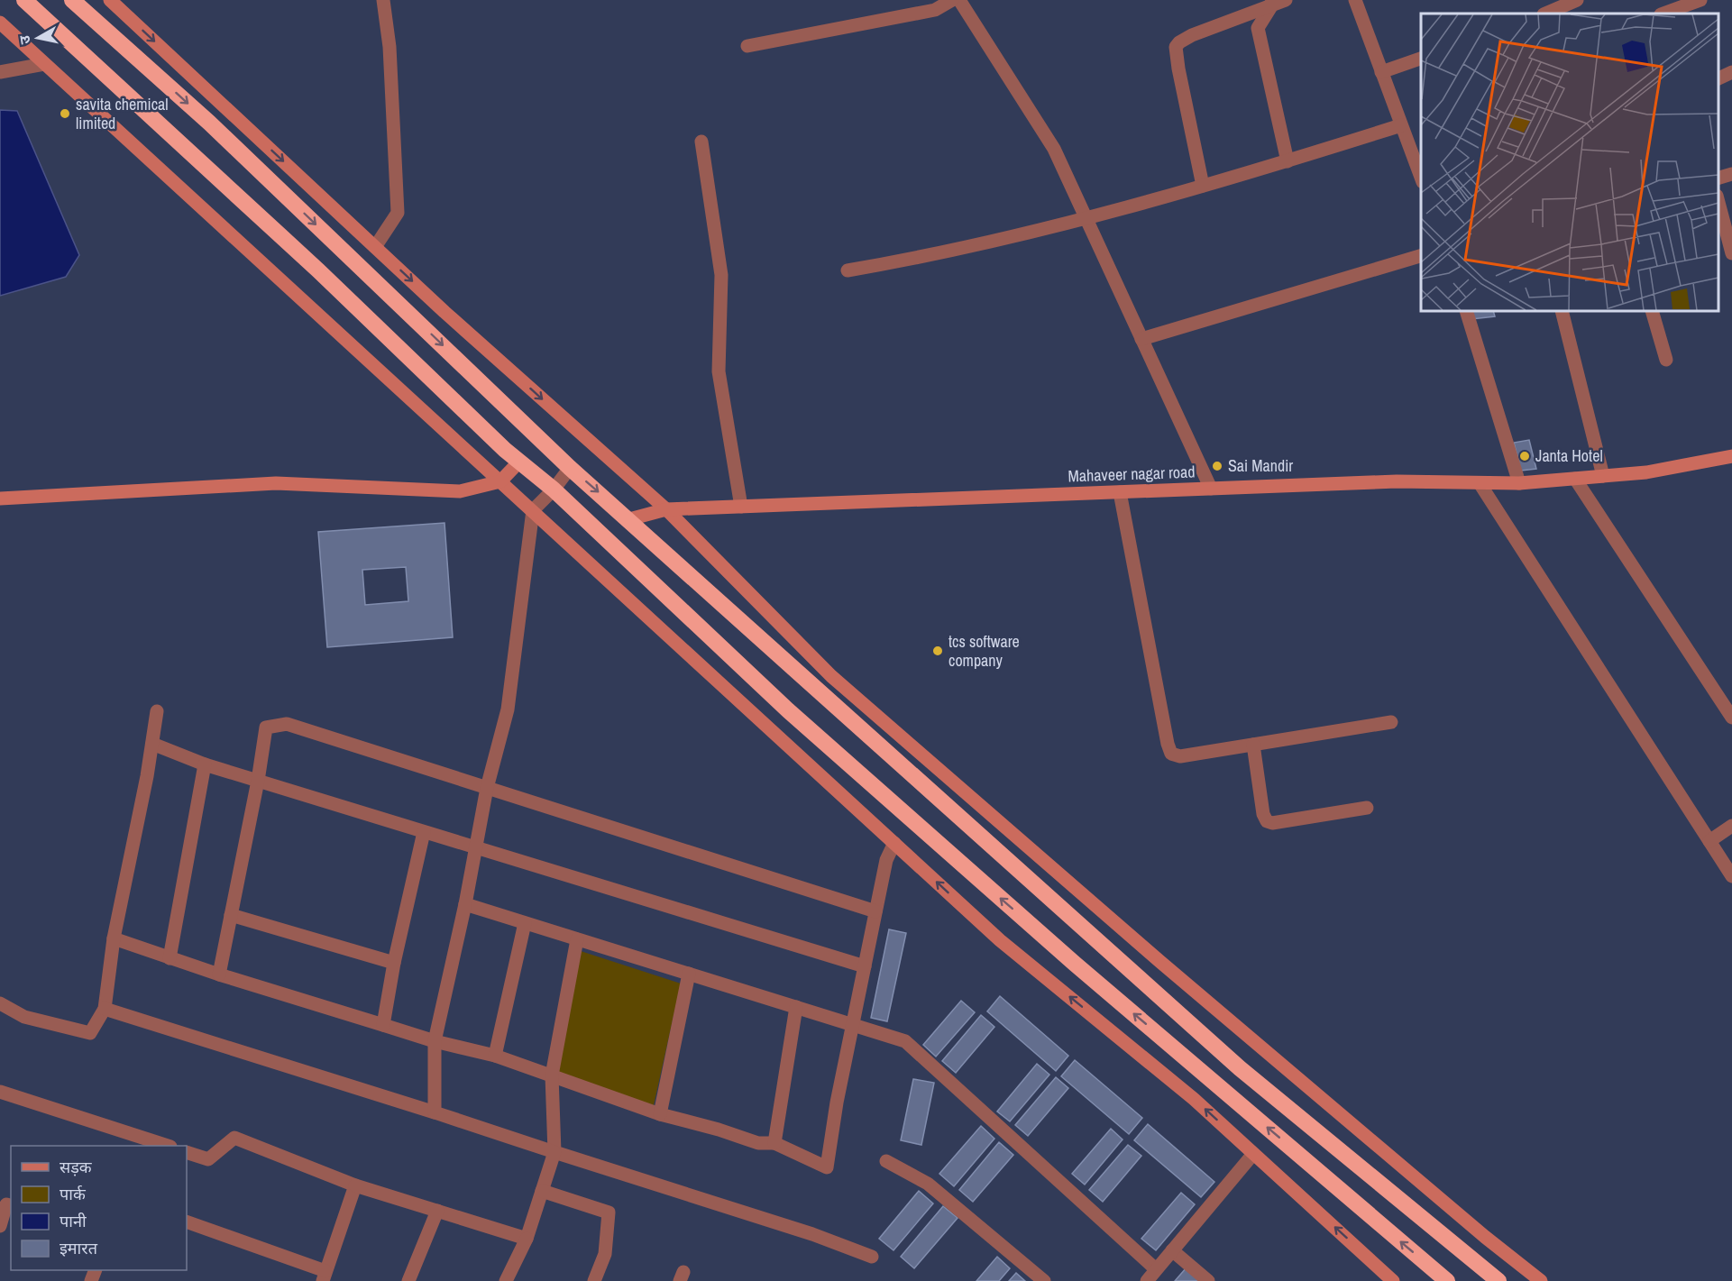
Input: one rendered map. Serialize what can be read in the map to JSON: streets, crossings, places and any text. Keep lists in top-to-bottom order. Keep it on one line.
{"streets":{"main road":["Mahaveer nagar road"]},"places":["savita chemical limited","Janta Hotel","Sai Mandir","tcs software company"],"legend":["सड़क","पार्क","पानी","इमारत"],"north":"left"}
